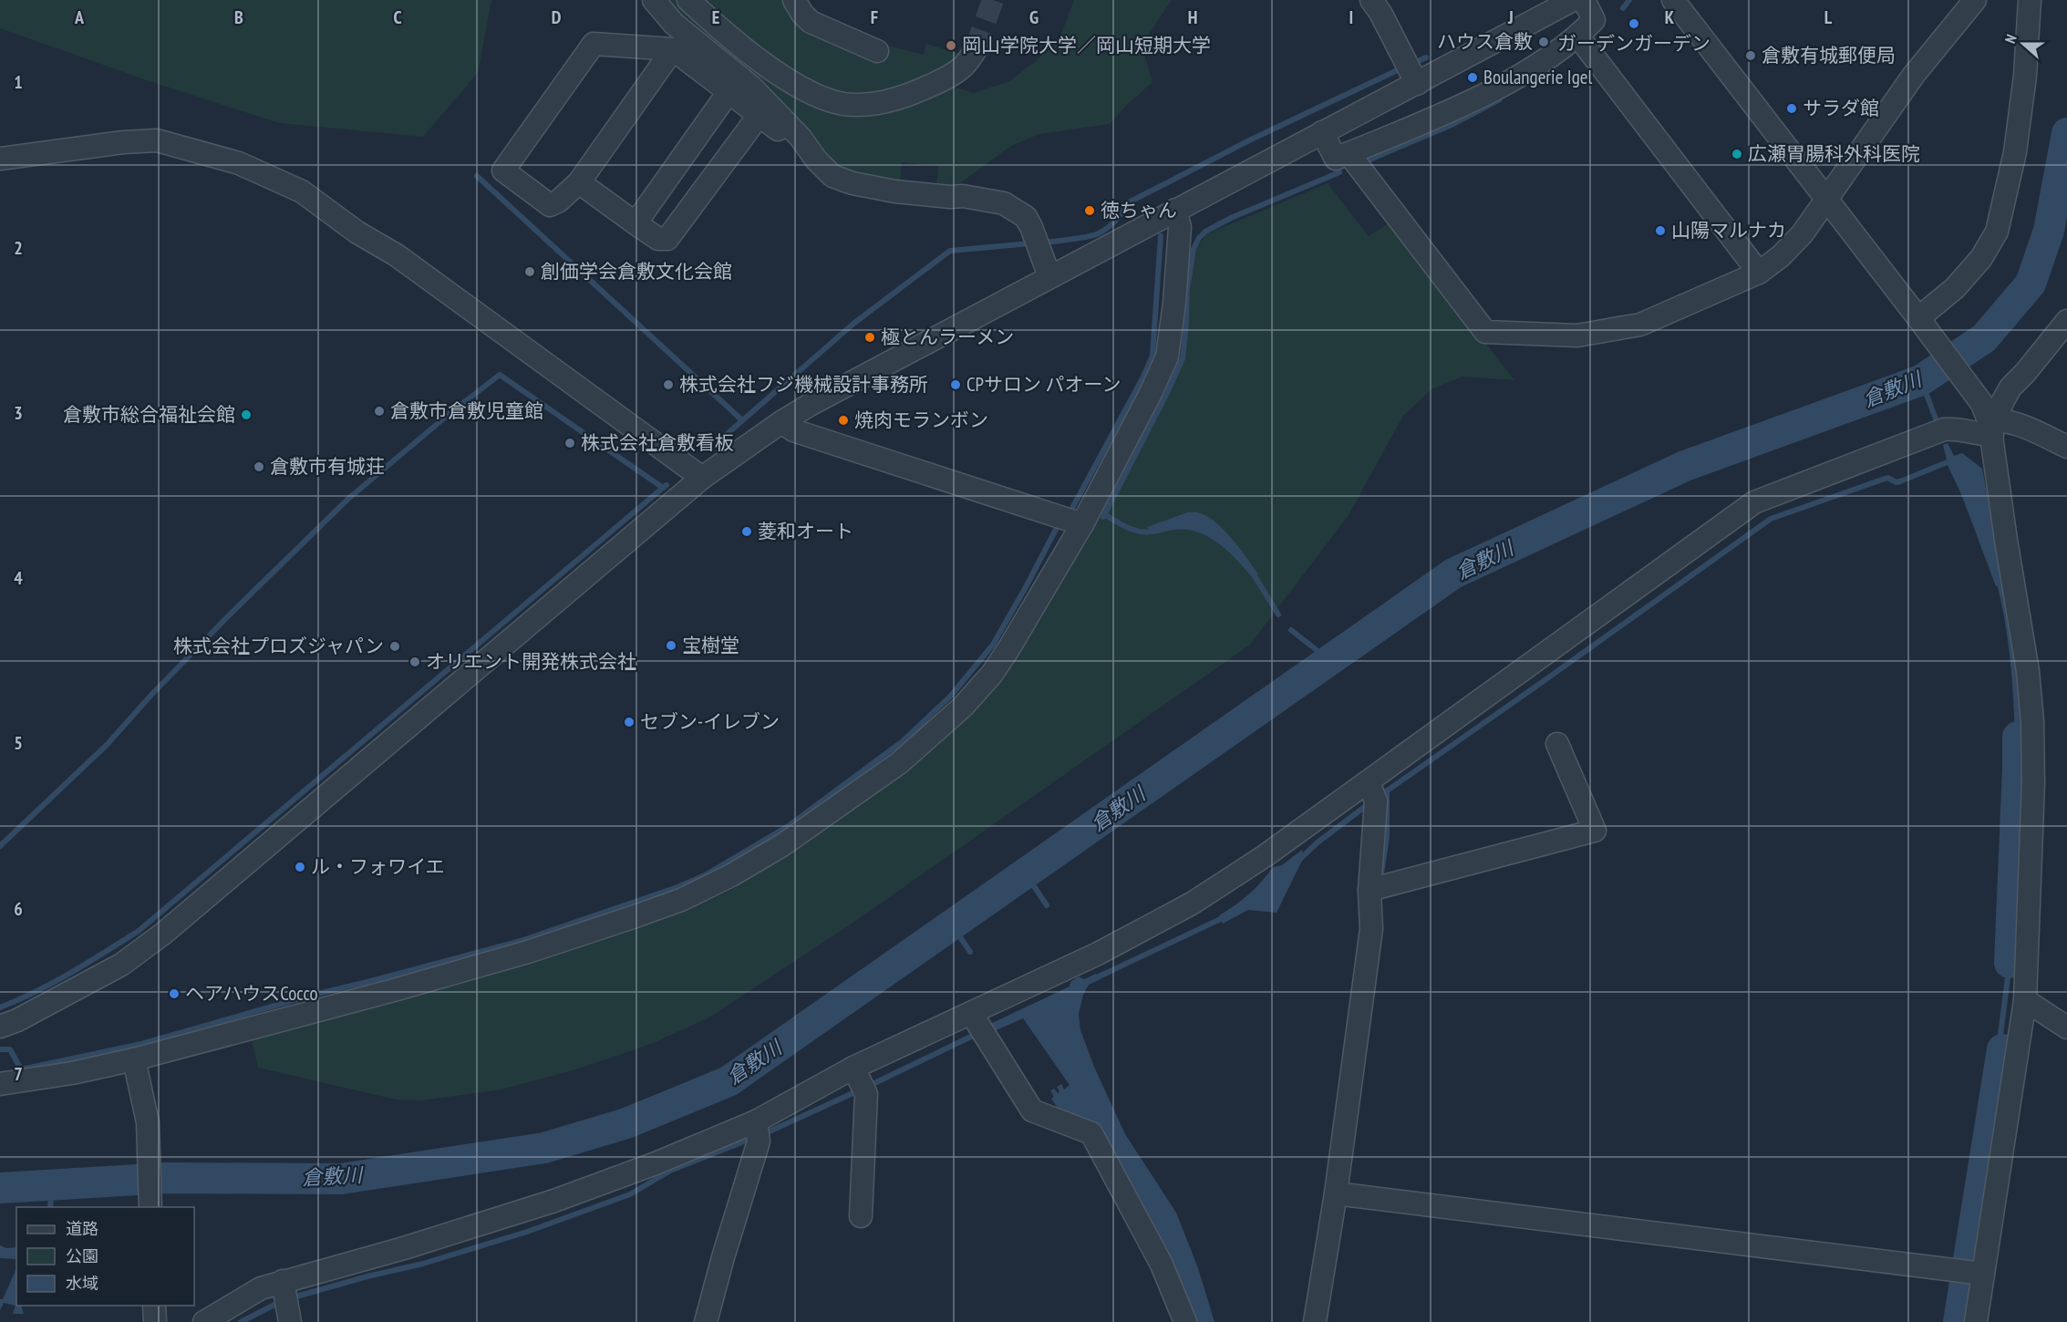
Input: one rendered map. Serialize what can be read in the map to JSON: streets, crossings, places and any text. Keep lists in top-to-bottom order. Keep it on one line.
{"water":["倉敷川"],"places":["ガーデンガーデン","ハウス倉敷","岡山学院大学／岡山短期大学","倉敷有城郵便局","Boulangerie Igel","サラダ館","広瀬胃腸科外科医院","徳ちゃん","山陽マルナカ","創価学会倉敷文化会館","極とんラーメン","株式会社フジ機械設計事務所","CPサロン パオーン","倉敷市倉敷児童館","倉敷市総合福祉会館","焼肉モランボン","株式会社倉敷看板","倉敷市有城荘","菱和オート","宝樹堂","株式会社プロズジャパン","オリエント開発株式会社","セブン-イレブン","ル・フォワイエ","ヘアハウスCocco"],"legend":["道路","公園","水域"],"north":"left","grid":{"columns":["A","B","C","D","E","F","G","H","I","J","K","L"],"rows":["1","2","3","4","5","6","7"]}}
